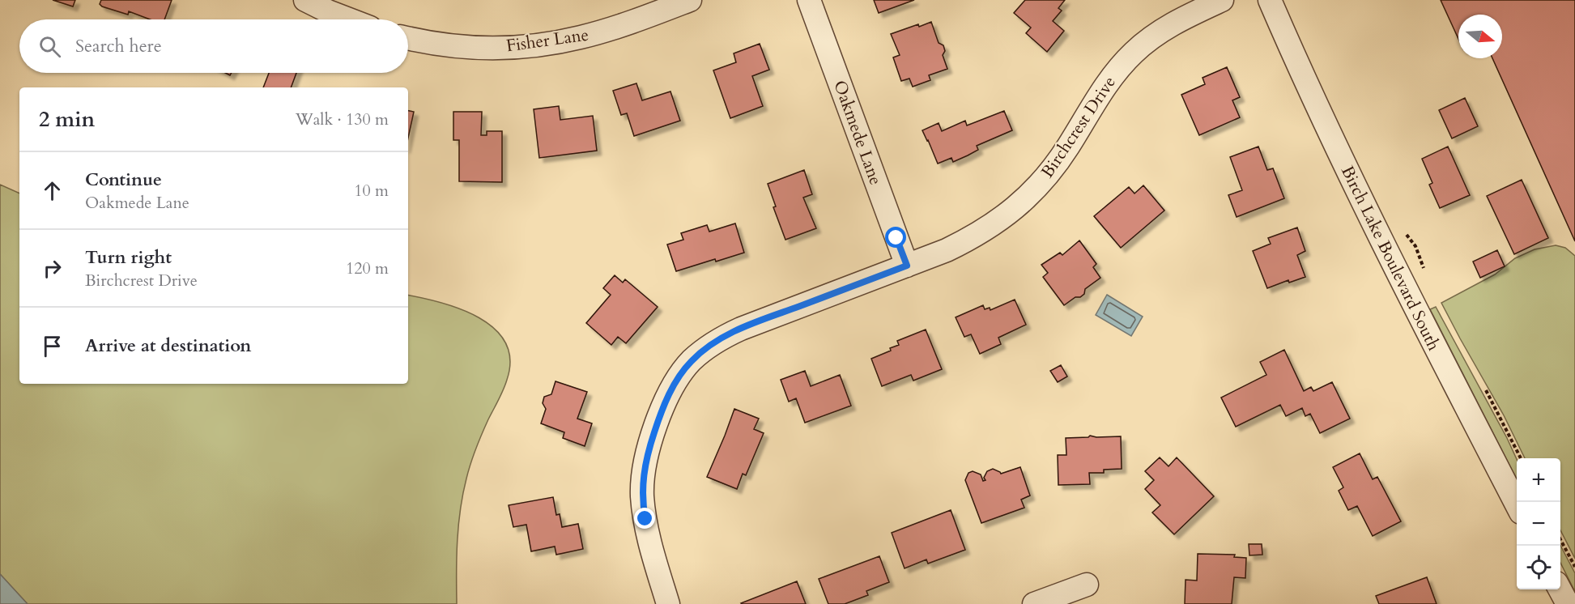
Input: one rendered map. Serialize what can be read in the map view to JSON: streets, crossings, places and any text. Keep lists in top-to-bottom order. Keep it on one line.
{"streets":{"street":["Fisher Lane","Birchcrest Drive","Oakmede Lane","Birch Lake Boulevard South"]},"crossings":[["Birchcrest Drive","Oakmede Lane"]],"north":"right","page":{"search":"Search here","heading":["2 min","Walk · 130 m"],"list":[["Continue","Oakmede Lane","10 m"],["Turn right","Birchcrest Drive","120 m"],"Arrive at destination"],"map_buttons":["+","−"]}}
